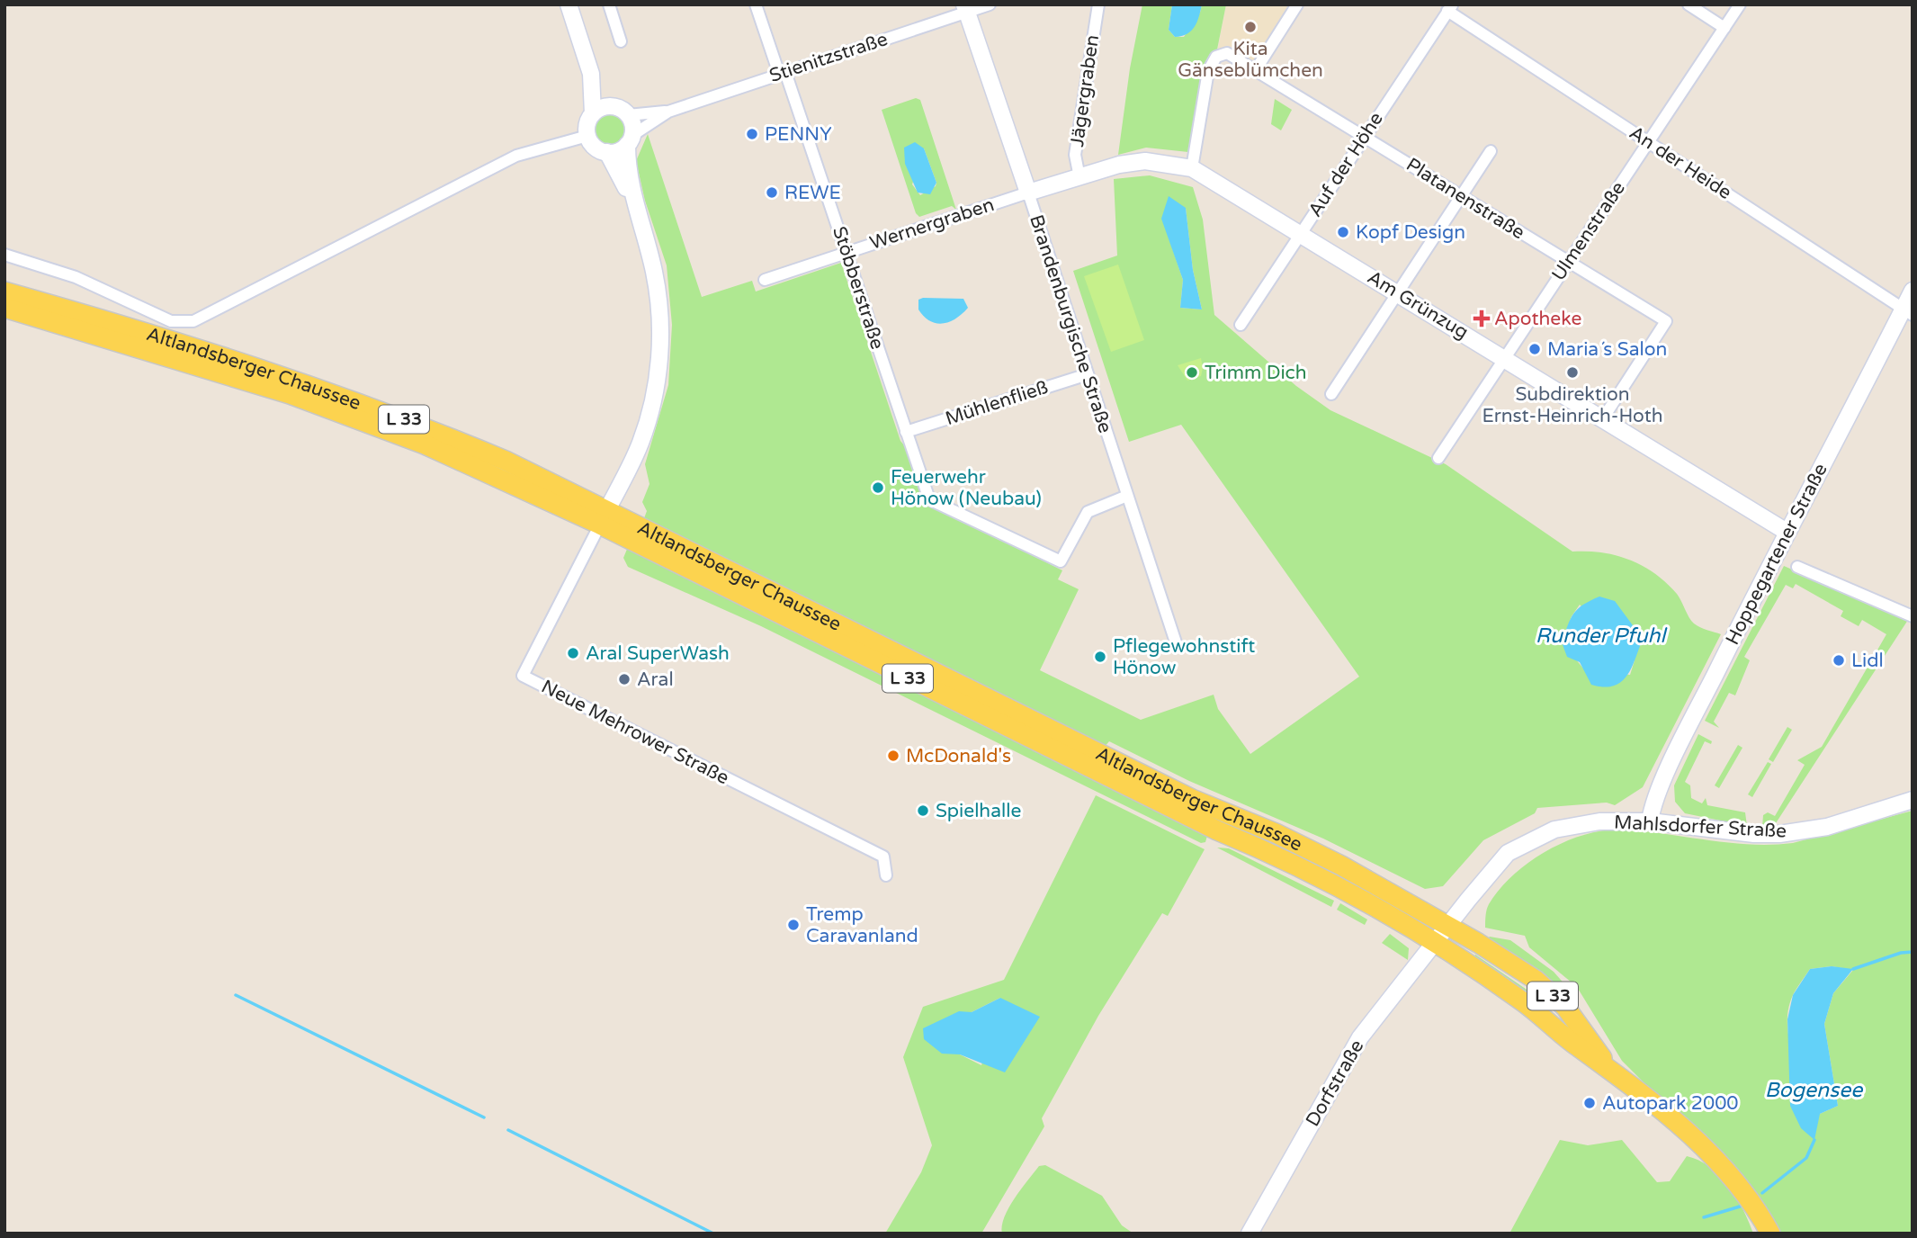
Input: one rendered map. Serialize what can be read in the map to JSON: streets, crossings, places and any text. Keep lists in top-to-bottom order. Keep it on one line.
{"streets":{"main road":["Am Grünzug","Brandenburgische Straße","Altlandsberger Chaussee","L 33","Hoppegartener Straße","Mahlsdorfer Straße","Dorfstraße"],"street":["Stienitzstraße","Jägergraben","An der Heide","Auf der Höhe","Platanenstraße","Wernergraben","Ulmenstraße","Stöbberstraße","Mühlenfließ","Neue Mehrower Straße"]},"crossings":[["Stienitzstraße","Stöbberstraße"],["Stienitzstraße","Brandenburgische Straße"],["Jägergraben","Am Grünzug"],["An der Heide","Auf der Höhe"],["An der Heide","Ulmenstraße"],["An der Heide","Hoppegartener Straße"],["Auf der Höhe","Platanenstraße"],["Auf der Höhe","Am Grünzug"],["Platanenstraße","Ulmenstraße"],["Platanenstraße","Am Grünzug"],["Wernergraben","Stöbberstraße"],["Wernergraben","Am Grünzug"],["Wernergraben","Brandenburgische Straße"],["Ulmenstraße","Am Grünzug"],["Stöbberstraße","Brandenburgische Straße"],["Stöbberstraße","Mühlenfließ"],["Am Grünzug","Brandenburgische Straße"],["Am Grünzug","Hoppegartener Straße"],["Brandenburgische Straße","Mühlenfließ"],["Altlandsberger Chaussee","L 33"],["Altlandsberger Chaussee","Neue Mehrower Straße"],["Altlandsberger Chaussee","Mahlsdorfer Straße"],["Altlandsberger Chaussee","Dorfstraße"],["L 33","Mahlsdorfer Straße"],["L 33","Dorfstraße"],["Hoppegartener Straße","Mahlsdorfer Straße"],["Mahlsdorfer Straße","Dorfstraße"]],"water":["Runder Pfuhl","Bogensee"],"places":{"other":["Kita Gänseblümchen","PENNY","REWE","Kopf Design","Maria´s Salon","Trimm Dich","Subdirektion Ernst-Heinrich-Hoth","Feuerwehr Hönow (Neubau)","Aral SuperWash","Pflegewohnstift Hönow","Lidl","Aral","McDonald's","Spielhalle","Tremp Caravanland","Autopark 2000"],"health":["Apotheke"]}}
